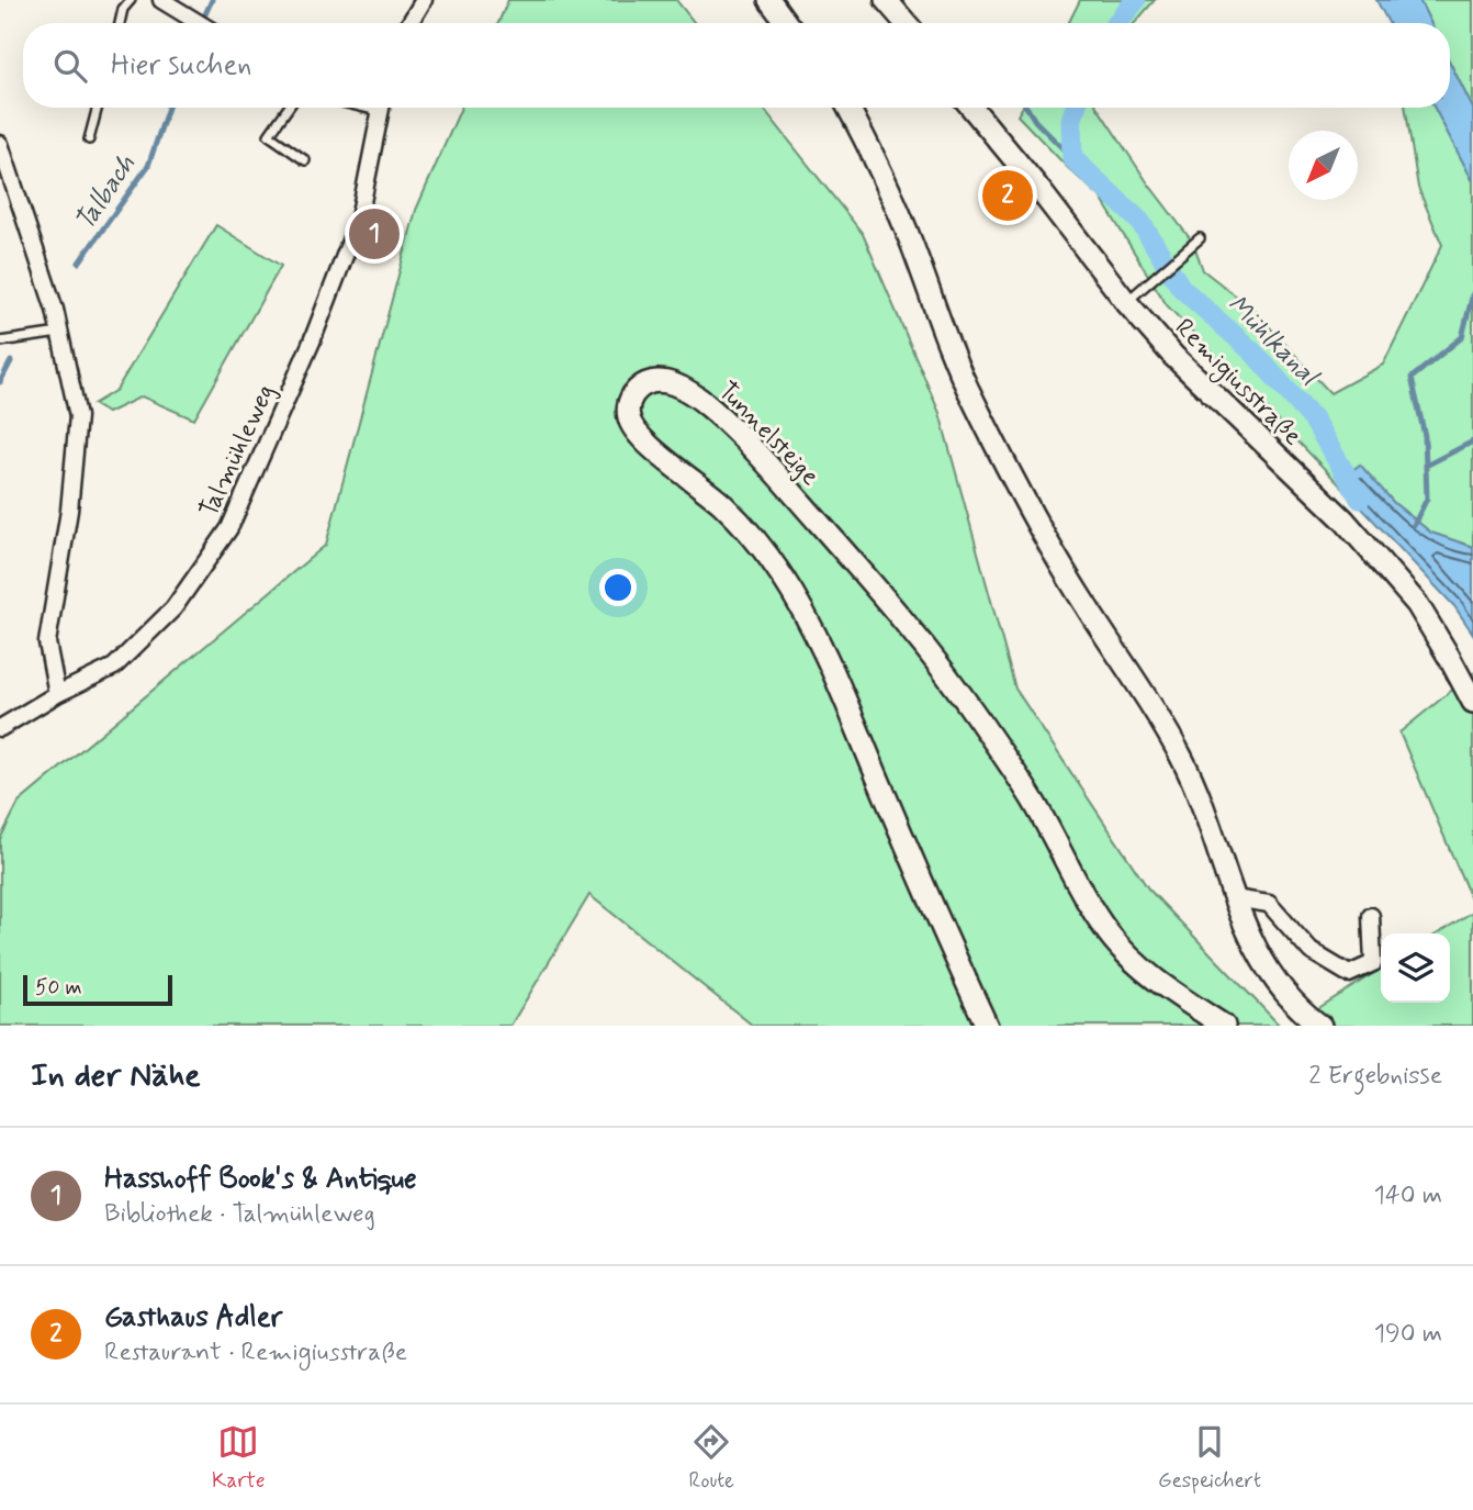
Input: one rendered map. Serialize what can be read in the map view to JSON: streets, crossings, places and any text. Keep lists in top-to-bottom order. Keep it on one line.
{"streets":{"street":["Remigiusstraße","Tunnelsteige","Talmühleweg"]},"water":["Talbach","Mühlkanal"],"scale_bar":"50 m","north":"bottom left","page":{"search":"Hier suchen","pins":["2","1"],"scale":"50 m","heading":["In der Nähe","2 Ergebnisse"],"list":[{"mark":"1","name":"Hasshoff Book's & Antique","note":"Bibliothek · Talmühleweg","value":"140 m"},{"mark":"2","name":"Gasthaus Adler","note":"Restaurant · Remigiusstraße","value":"190 m"}],"nav":["Karte","Route","Gespeichert"]}}
